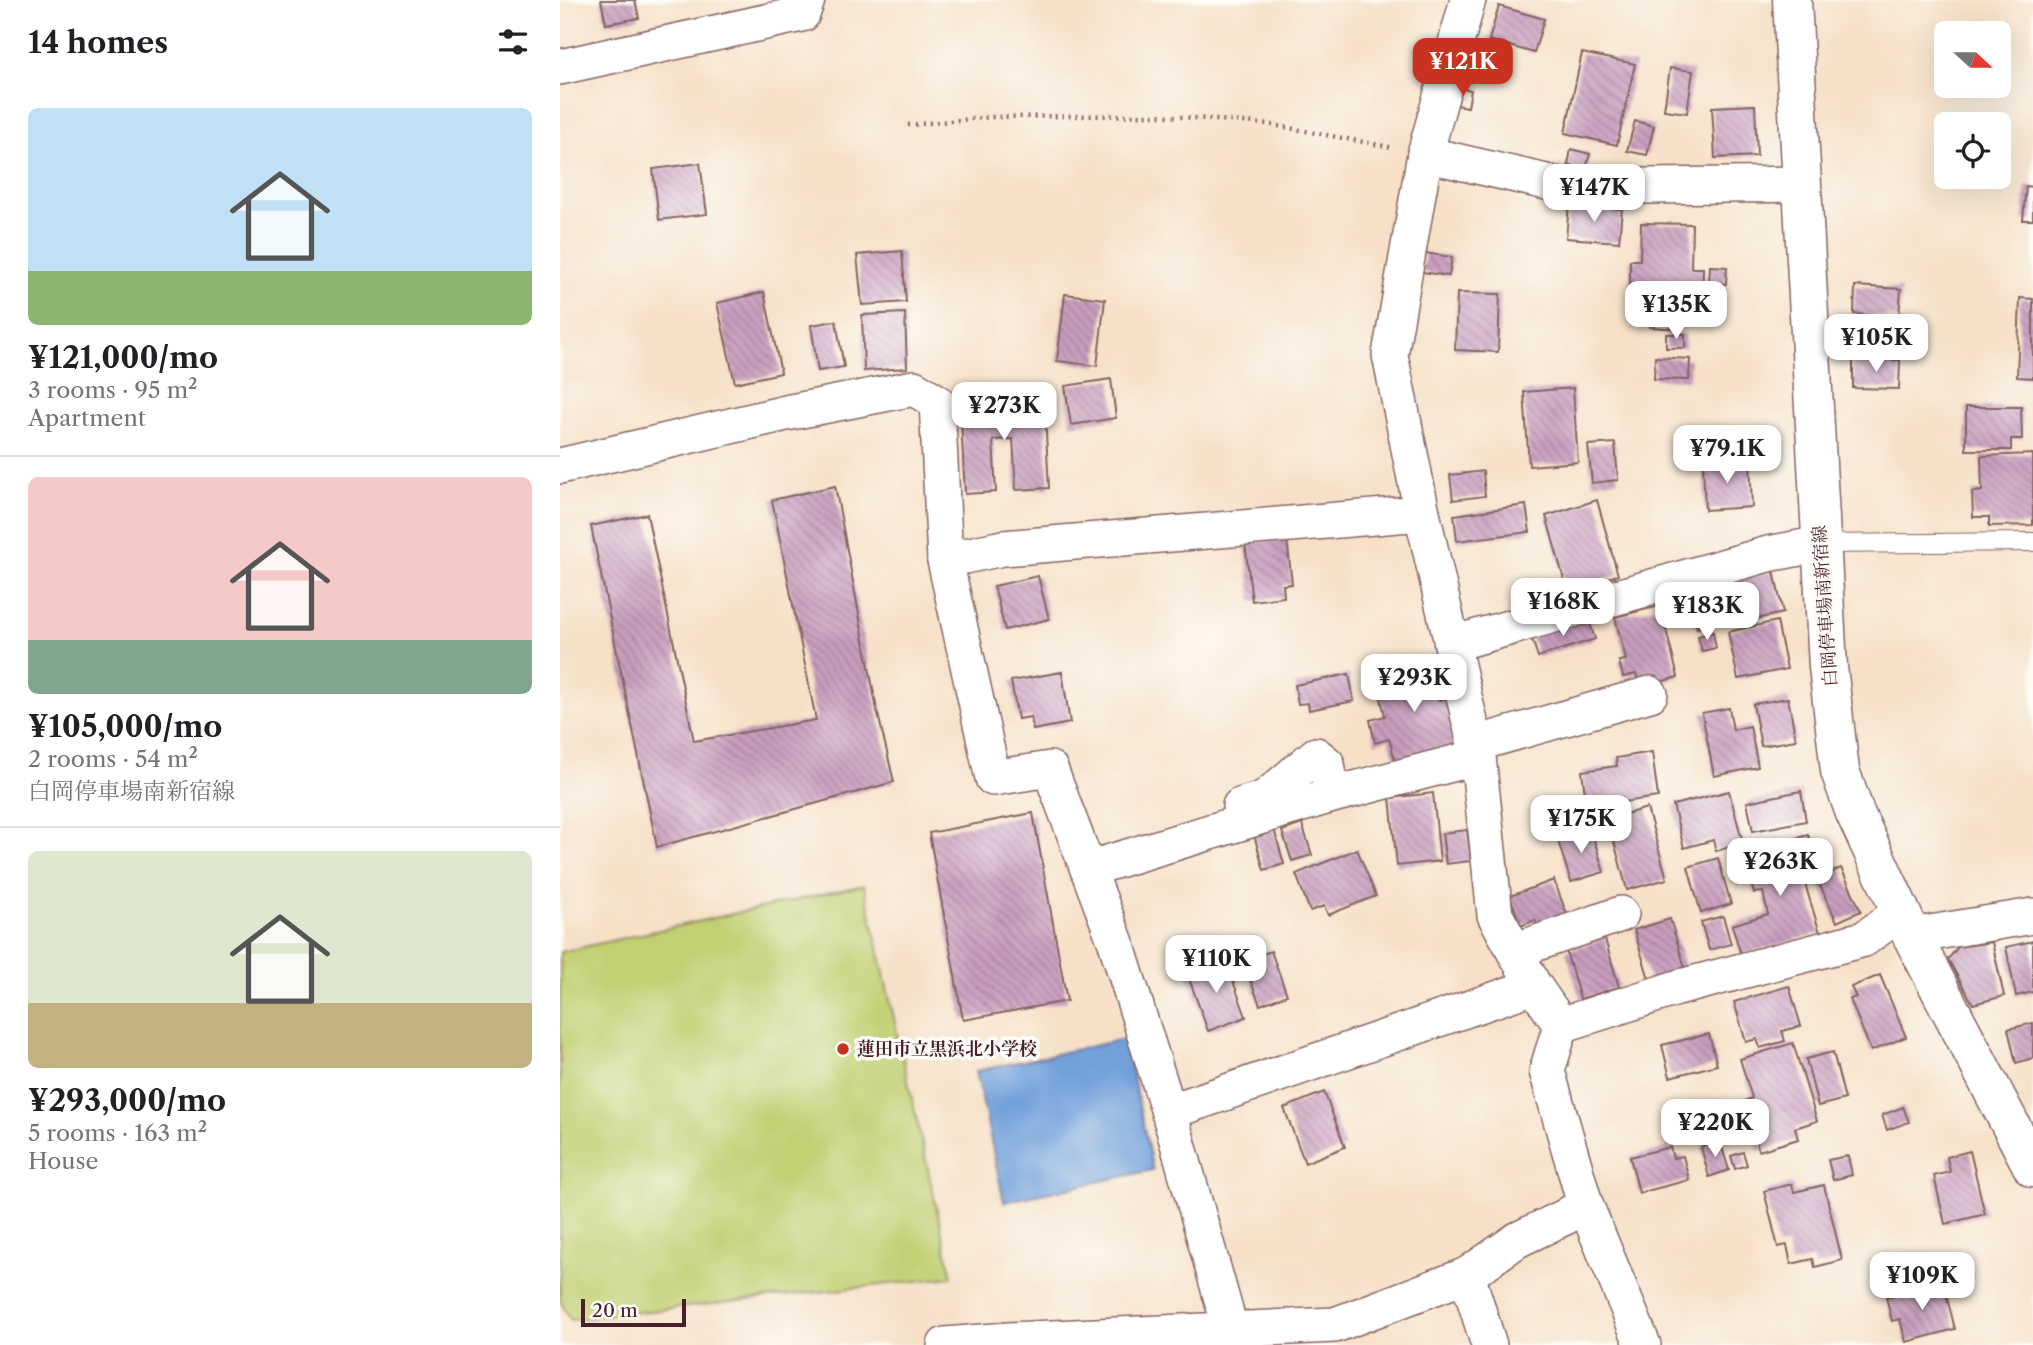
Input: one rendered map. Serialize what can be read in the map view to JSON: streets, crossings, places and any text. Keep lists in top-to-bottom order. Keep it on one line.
{"streets":{"main road":["白岡停車場南新宿線"]},"places":["蓮田市立黒浜北小学校"],"scale_bar":"20 m","north":"right","page":{"heading":"14 homes","price":["¥121K","¥147K","¥135K","¥105K","¥273K","¥79.1K","¥168K","¥183K","¥293K","¥175K","¥263K","¥110K","¥220K","¥109K"],"list":[{"name":"¥121,000/mo","note":"3 rooms · 95 m² · Apartment"},{"name":"¥105,000/mo","note":"2 rooms · 54 m² · 白岡停車場南新宿線"},{"name":"¥293,000/mo","note":"5 rooms · 163 m² · House"}],"scale":"20 m"}}
